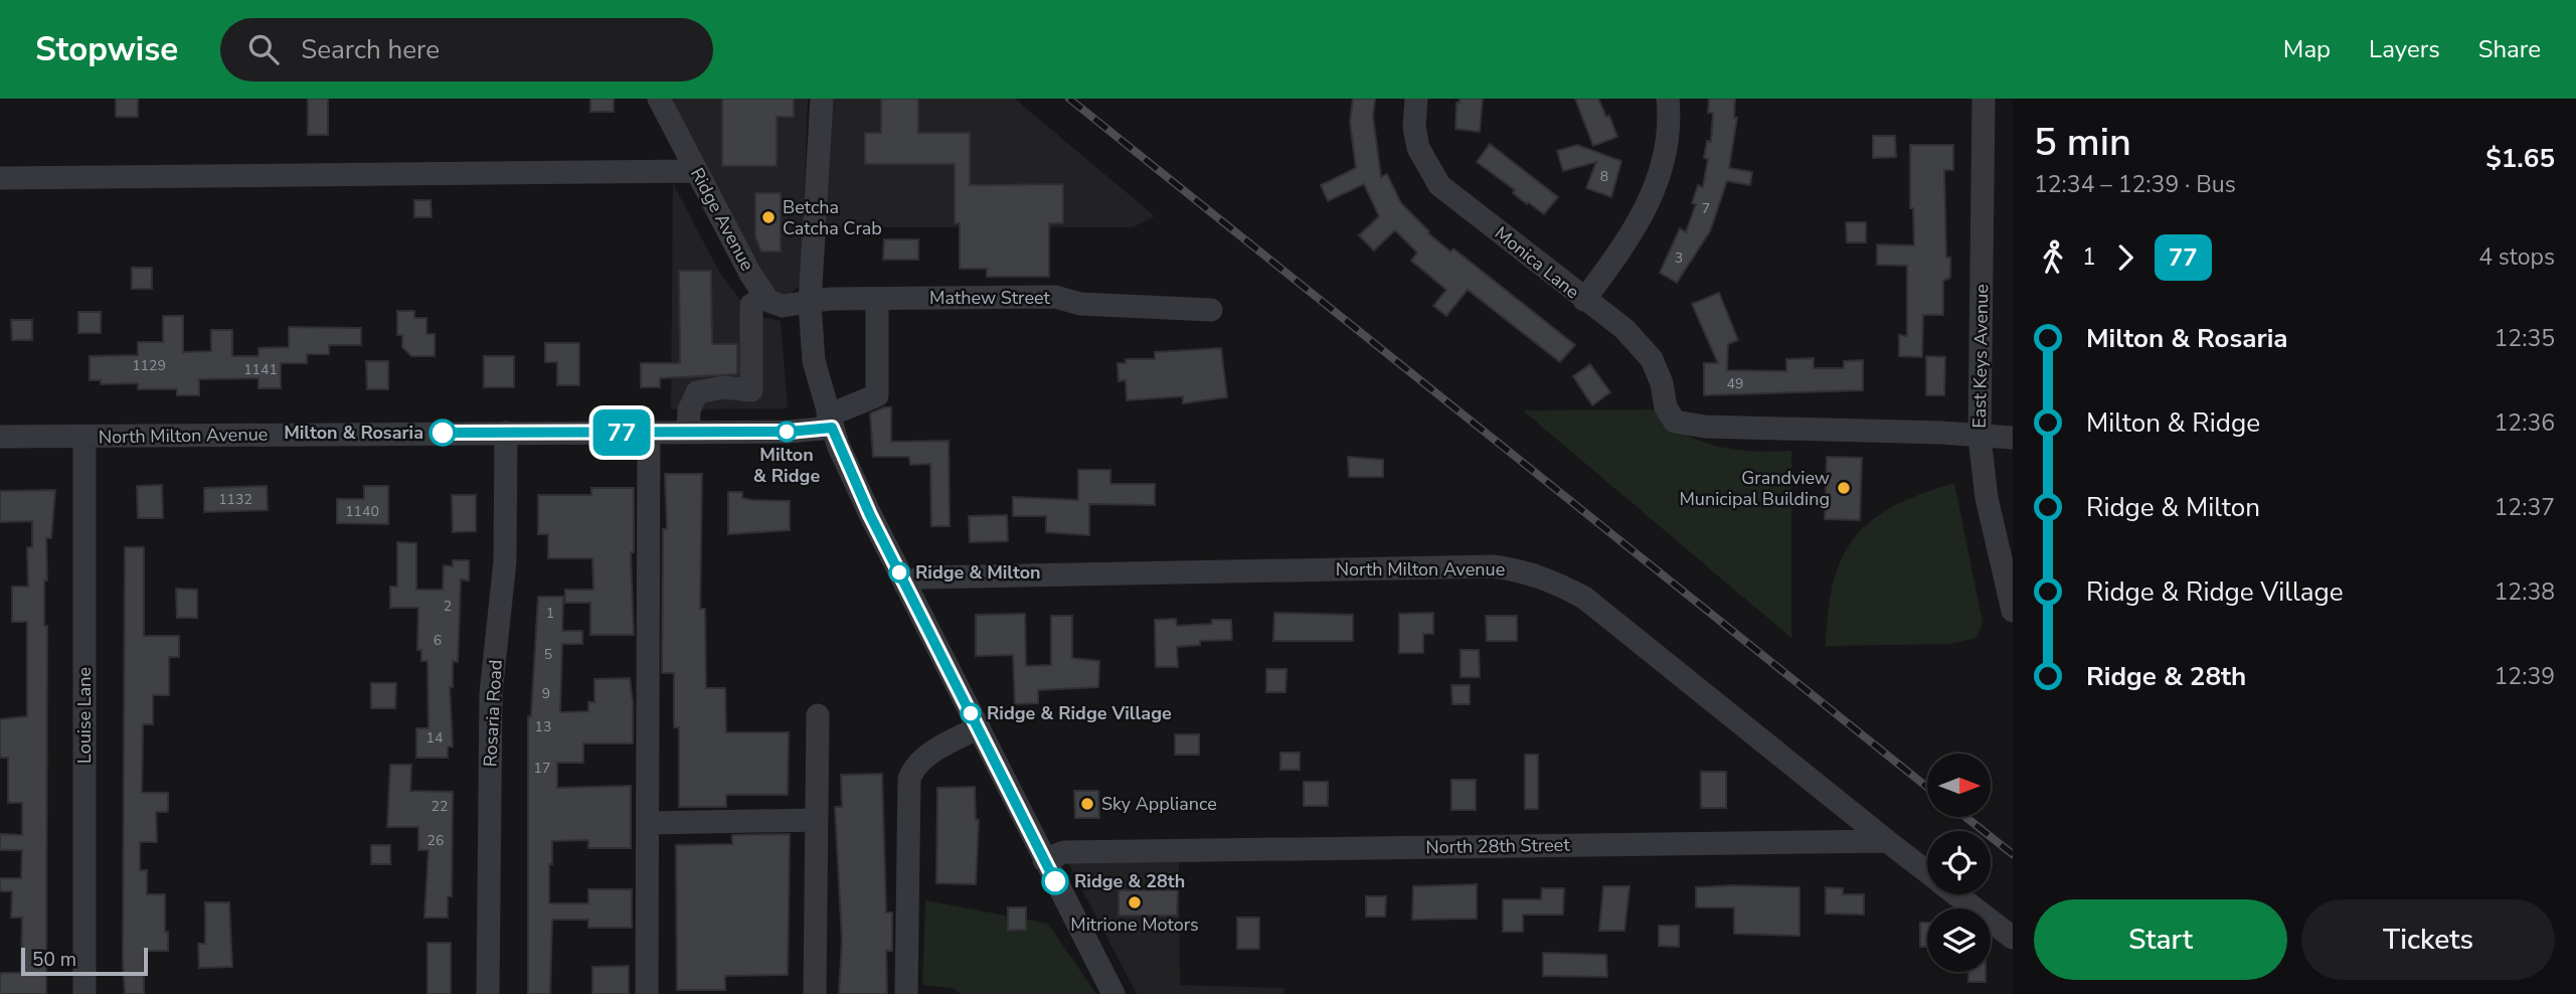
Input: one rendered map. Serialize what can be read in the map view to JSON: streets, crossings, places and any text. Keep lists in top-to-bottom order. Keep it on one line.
{"streets":{"street":["Ridge Avenue","Monica Lane","Mathew Street","East Keys Avenue","North Milton Avenue","Rosaria Road","Louise Lane","North 28th Street"]},"crossings":[["Monica Lane","East Keys Avenue"],["North Milton Avenue","Rosaria Road"],["North Milton Avenue","Louise Lane"],["North Milton Avenue","North 28th Street"]],"places":["Betcha Catcha Crab","Milton & Ridge","Milton & Rosaria","Grandview Municipal Building","Ridge & Milton","Ridge & Ridge Village","Sky Appliance","Ridge & 28th","Mitrione Motors"],"lines":["bus line 77"],"house_numbers":["8","7","3","1129","1141","49","1132","1140","2","1","6","5","9","13","14","17","22","26"],"scale_bar":"50 m","north":"right","page":{"header":"Stopwise","search":"Search here","nav":["Map","Layers","Share"],"on_map":"77","heading":["5 min","12:34 – 12:39 · Bus","$1.65"],"legs":["1","77","4 stops"],"list":[{"name":"Milton & Rosaria","value":"12:35"},{"name":"Milton & Ridge","value":"12:36"},{"name":"Ridge & Milton","value":"12:37"},{"name":"Ridge & Ridge Village","value":"12:38"},{"name":"Ridge & 28th","value":"12:39"}],"buttons":["Start","Tickets"],"scale":"50 m"}}
